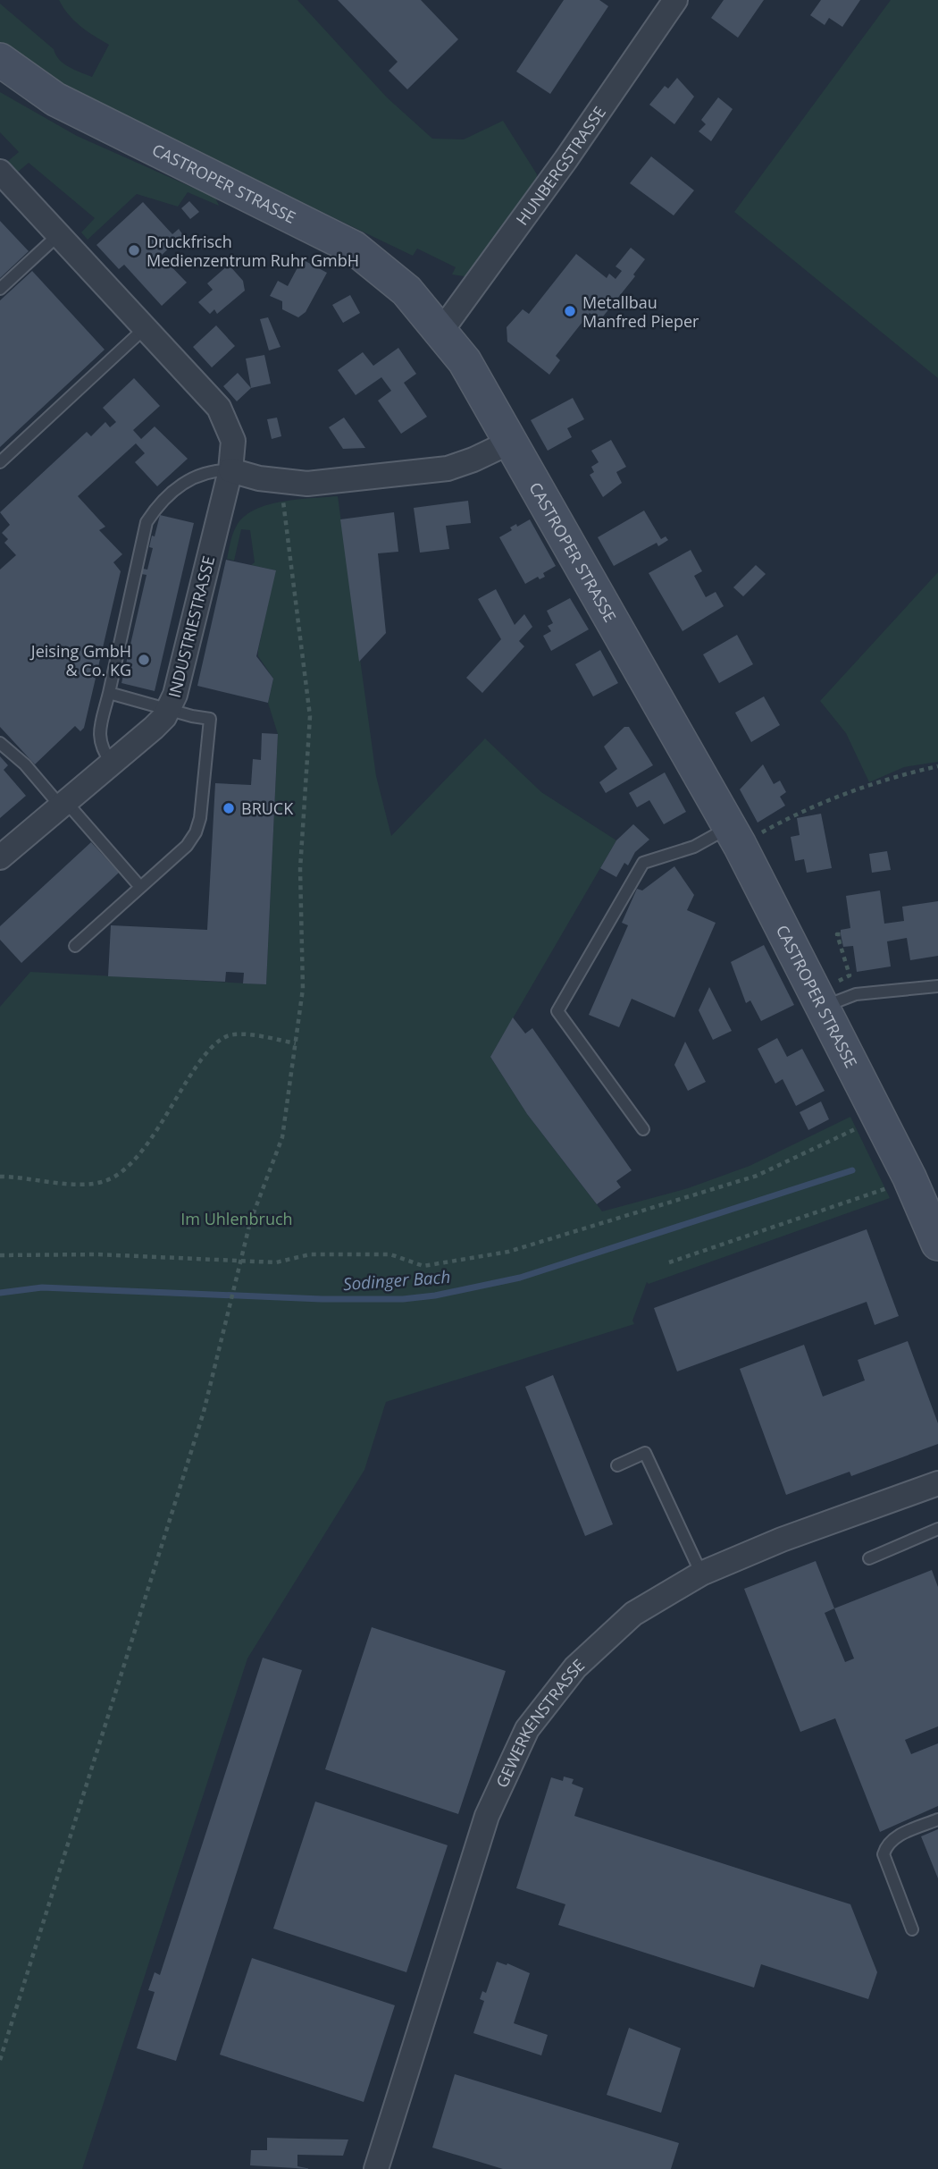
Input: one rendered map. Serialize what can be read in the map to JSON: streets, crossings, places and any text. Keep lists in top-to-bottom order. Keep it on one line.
{"streets":{"main road":["CASTROPER STRASSE"],"street":["HUNBERGSTRASSE","INDUSTRIESTRASSE","GEWERKENSTRASSE"]},"crossings":[["HUNBERGSTRASSE","CASTROPER STRASSE"]],"water":["Sodinger Bach"],"parks":["Im Uhlenbruch"],"places":["Druckfrisch Medienzentrum Ruhr GmbH","Metallbau Manfred Pieper","Jeising GmbH & Co. KG","BRUCK"]}
